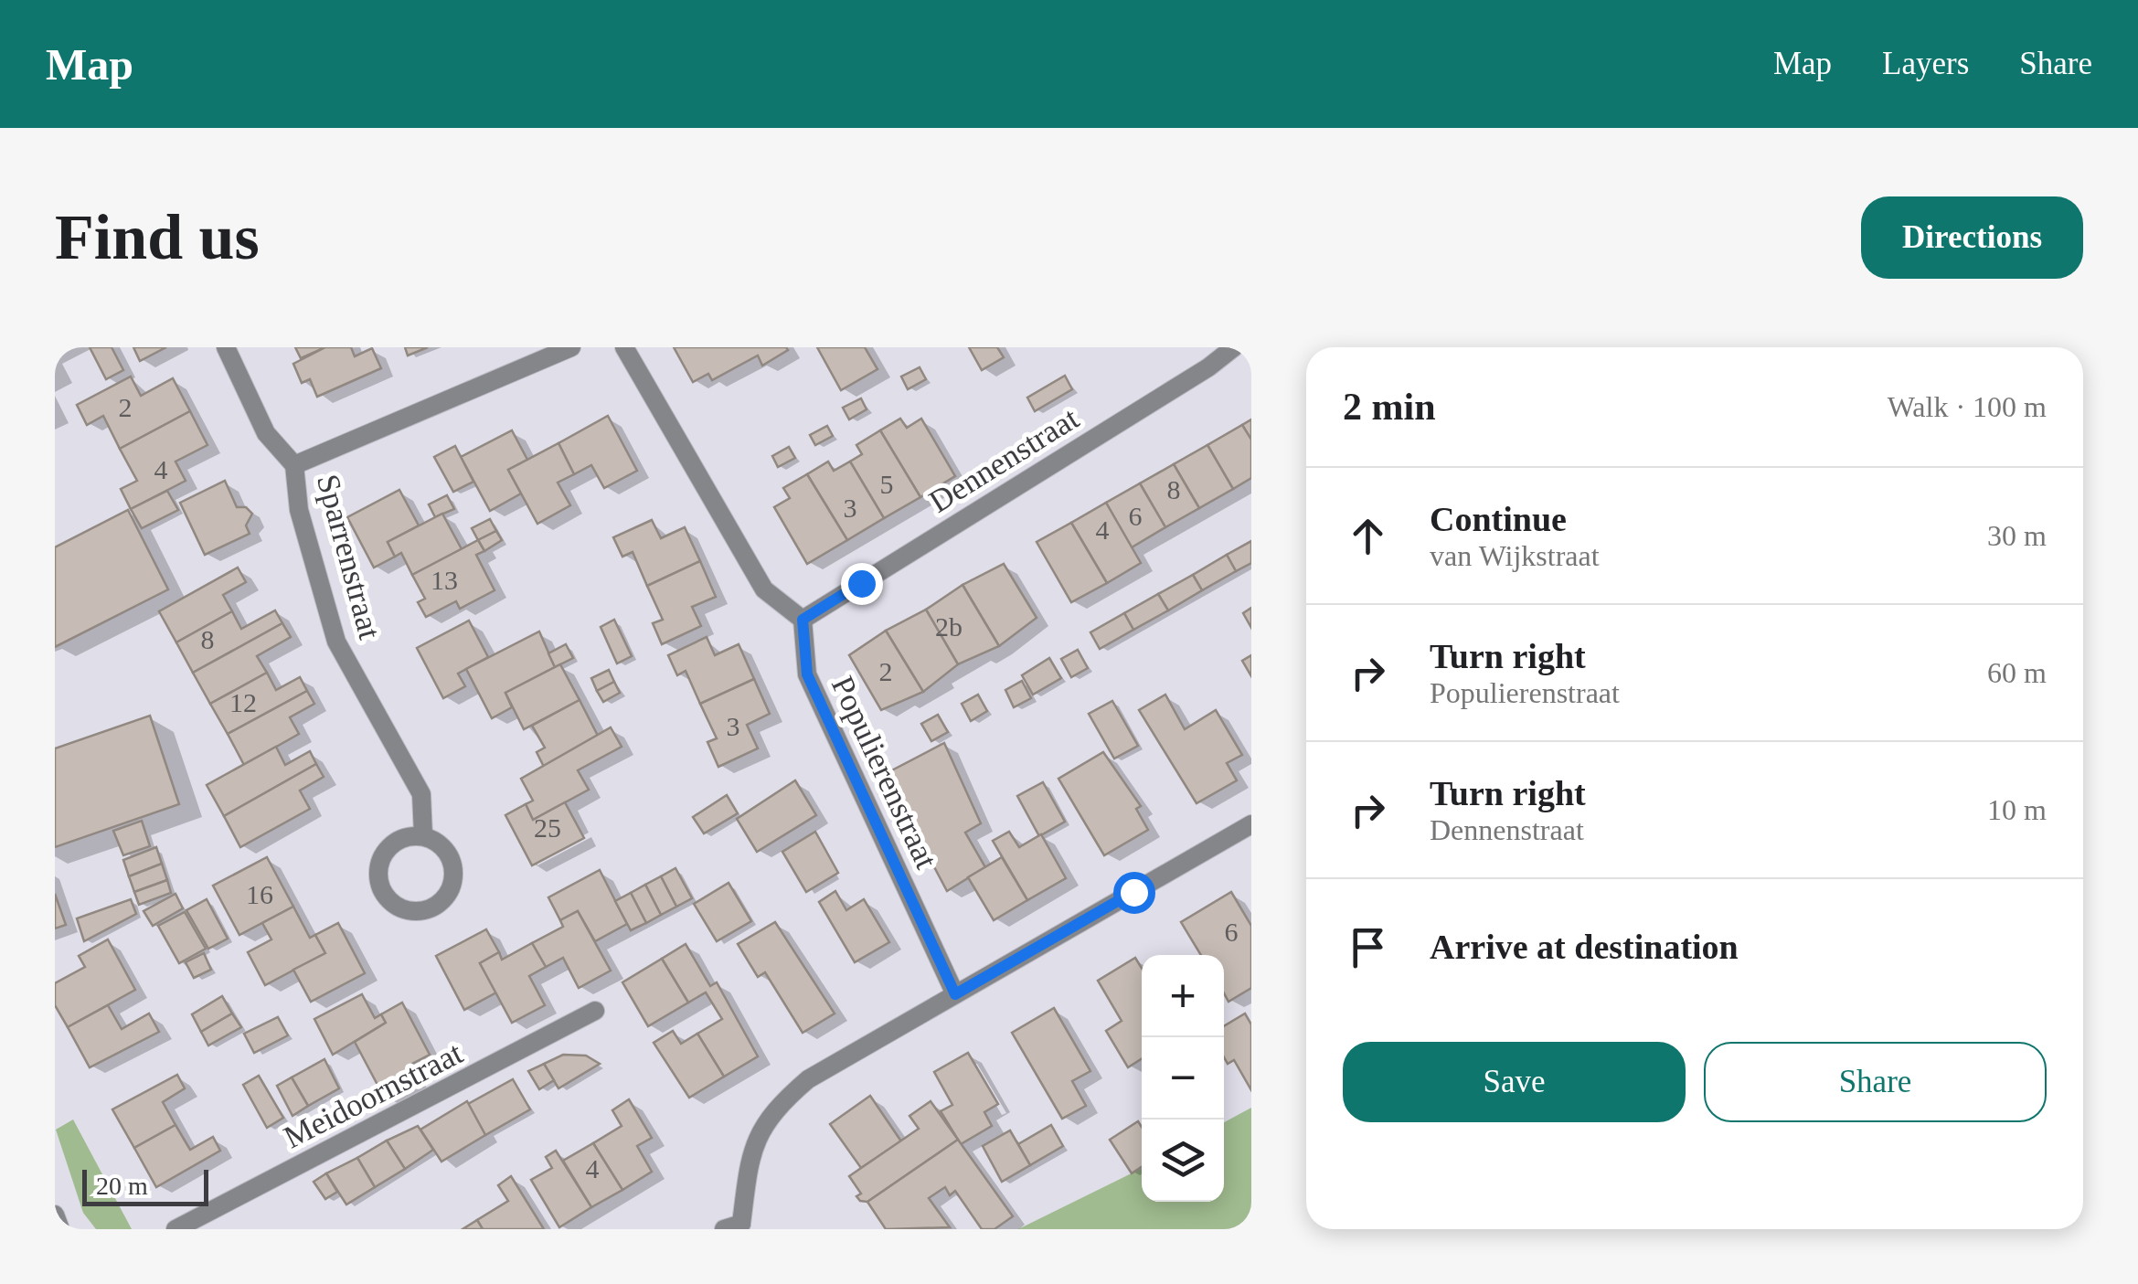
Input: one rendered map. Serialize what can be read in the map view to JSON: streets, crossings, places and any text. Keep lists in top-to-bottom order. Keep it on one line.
{"streets":{"street":["Dennenstraat","Sparrenstraat","Populierenstraat","Meidoornstraat"]},"crossings":[["Dennenstraat","Populierenstraat"]],"house_numbers":["2","4","5","8","3","6","4","13","2b","8","2","12","3","25","16","6","4"],"scale_bar":"20 m","page":{"header":"Map","nav":["Map","Layers","Share"],"buttons":["Directions",["Save","Share"]],"title":"Find us","heading":["2 min","Walk · 100 m"],"list":[["Continue","van Wijkstraat","30 m"],["Turn right","Populierenstraat","60 m"],["Turn right","Dennenstraat","10 m"],"Arrive at destination"],"map_buttons":["+","−"],"scale":"20 m"}}
